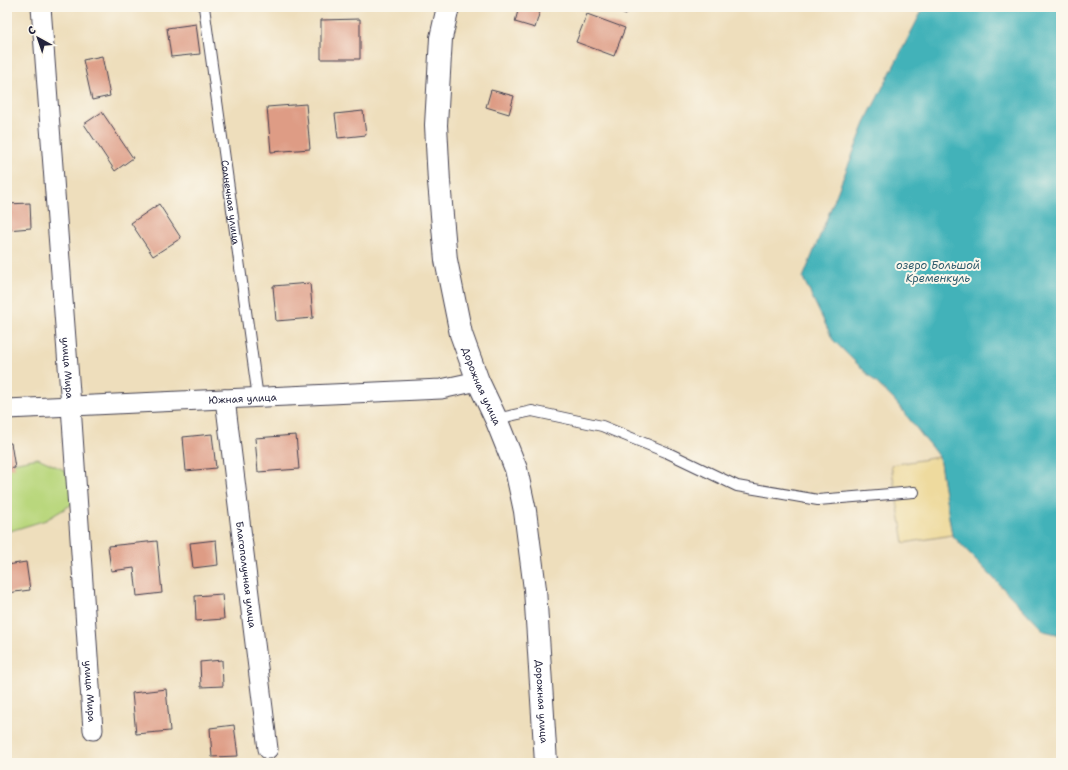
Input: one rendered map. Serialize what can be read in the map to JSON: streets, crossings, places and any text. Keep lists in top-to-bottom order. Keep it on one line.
{"streets":{"street":["улица Мира","Дорожная улица","Южная улица","Благополучная улица"],"lane":["Солнечная улица"]},"crossings":[["Солнечная улица","Южная улица"],["улица Мира","Южная улица"],["Дорожная улица","Южная улица"],["Южная улица","Благополучная улица"]],"water":["озеро Большой Кременкуль"],"north":"top left"}
